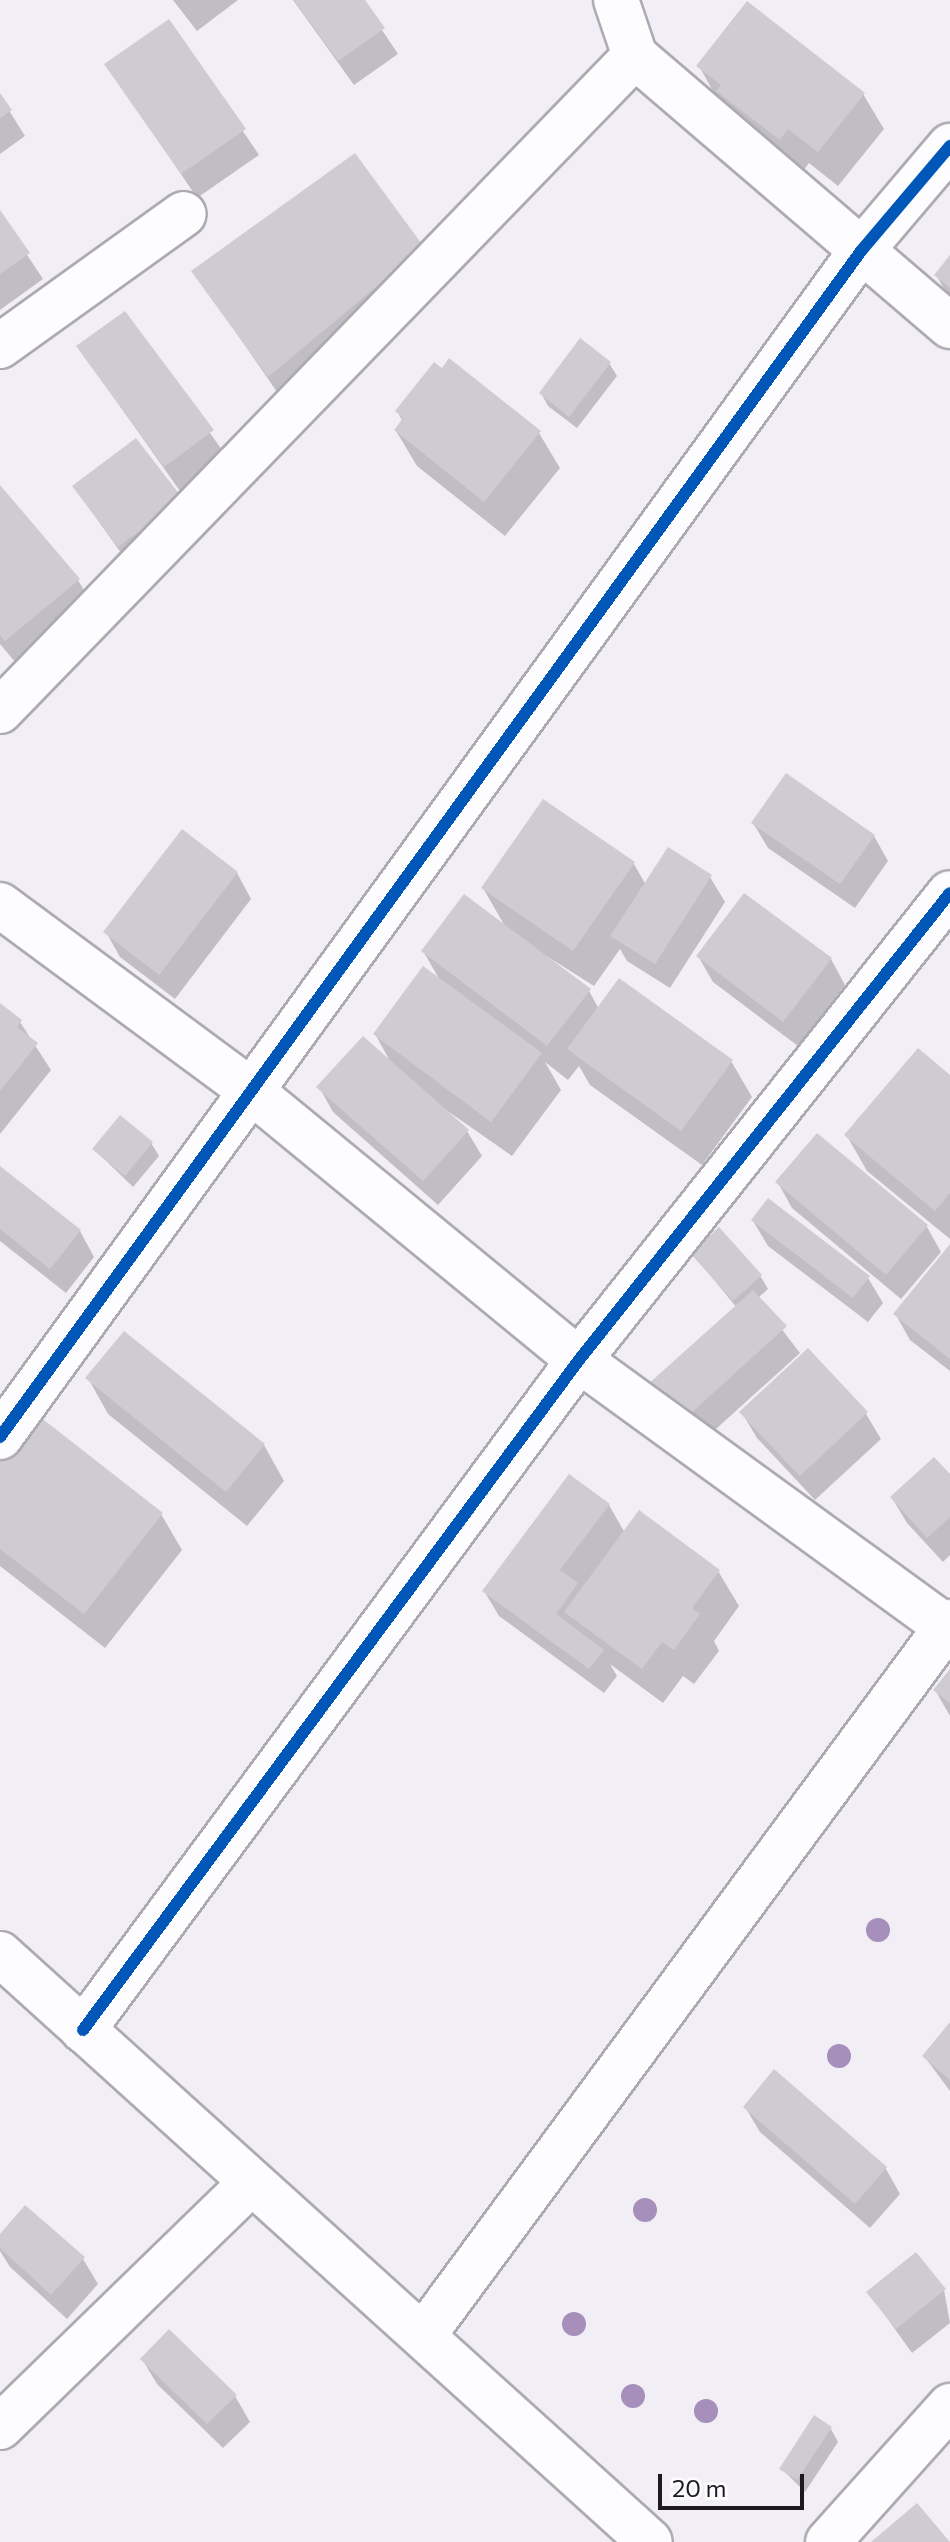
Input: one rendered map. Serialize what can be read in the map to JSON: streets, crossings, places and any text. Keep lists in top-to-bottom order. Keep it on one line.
{"scale_bar":"20 m"}
